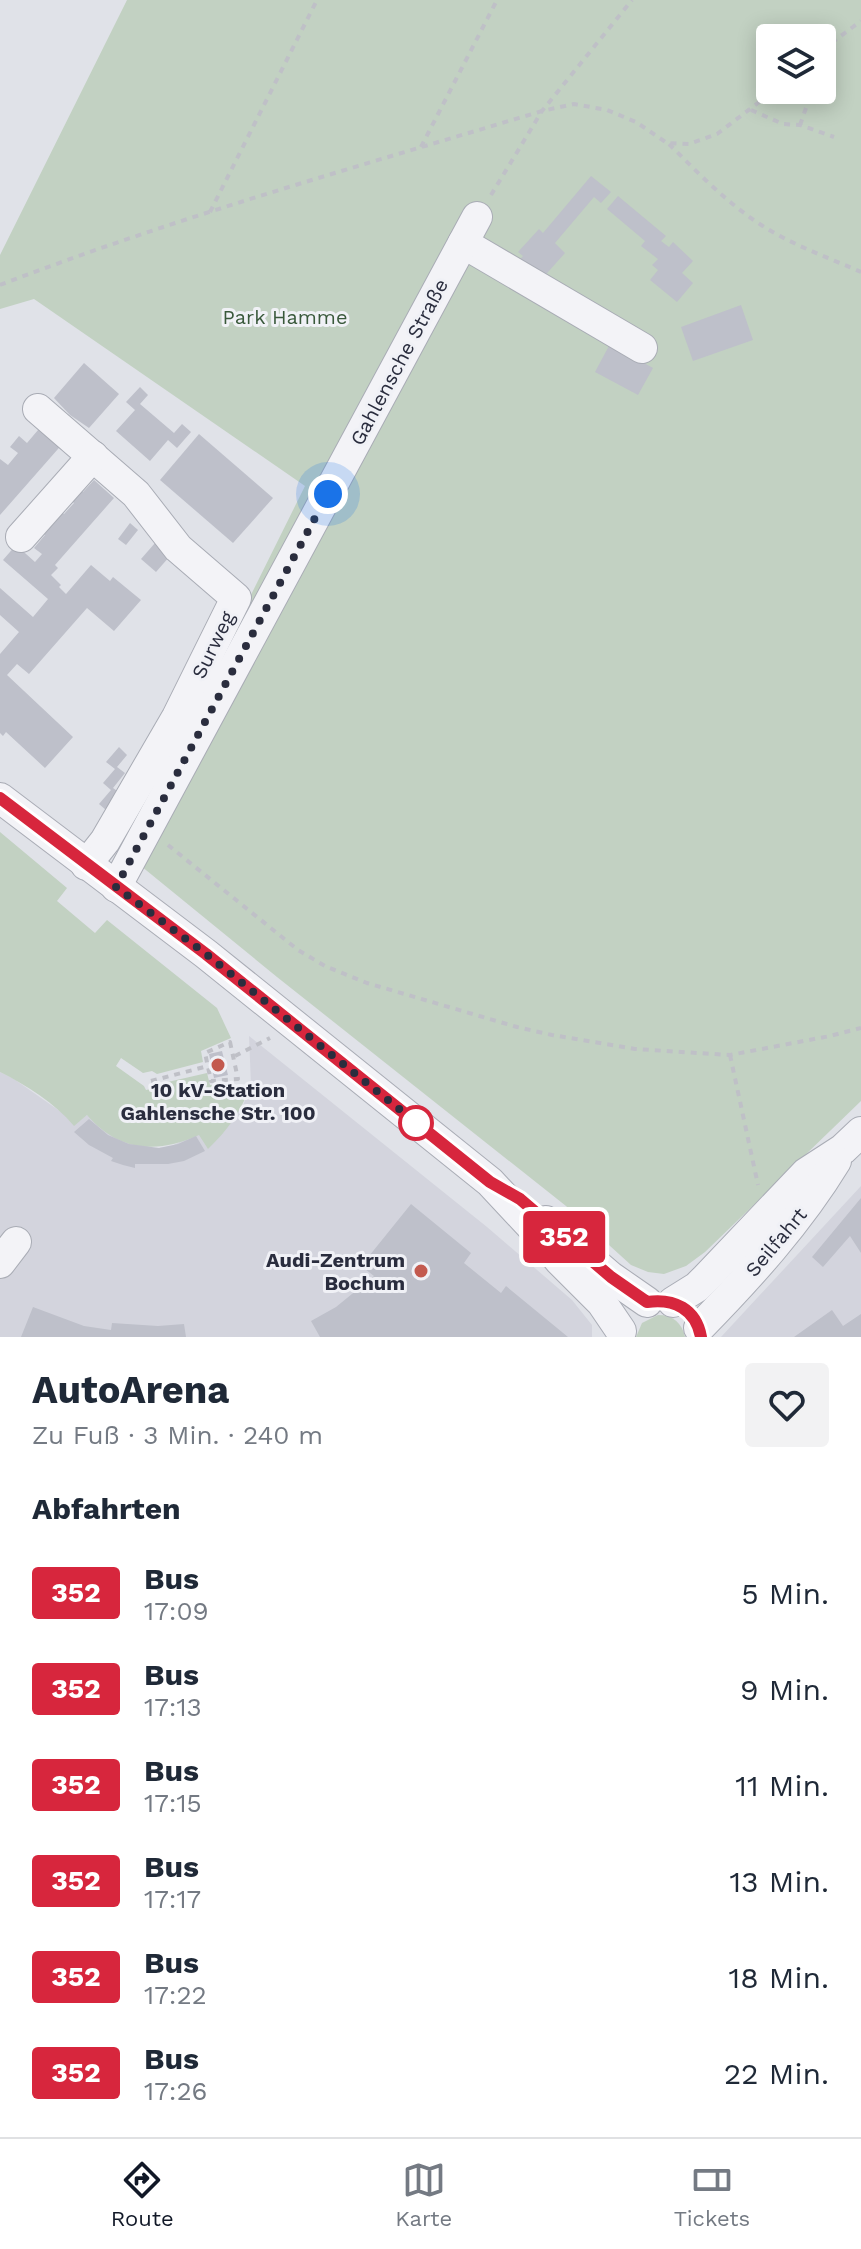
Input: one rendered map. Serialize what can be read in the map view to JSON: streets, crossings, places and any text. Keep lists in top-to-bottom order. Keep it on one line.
{"streets":{"street":["Gahlensche Straße","Surweg","Seilfahrt"]},"parks":["Park Hamme"],"places":["10 kV-Station Gahlensche Str. 100","Audi-Zentrum Bochum"],"lines":["bus line 352"],"page":{"on_map":"352","heading":[["AutoArena","Zu Fuß · 3 Min. · 240 m"],"Abfahrten"],"list":[{"mark":"352","name":"Bus","note":"17:09","value":"5 Min."},{"mark":"352","name":"Bus","note":"17:13","value":"9 Min."},{"mark":"352","name":"Bus","note":"17:15","value":"11 Min."},{"mark":"352","name":"Bus","note":"17:17","value":"13 Min."},{"mark":"352","name":"Bus","note":"17:22","value":"18 Min."},{"mark":"352","name":"Bus","note":"17:26","value":"22 Min."}],"tabs":["Route","Karte","Tickets"]}}
